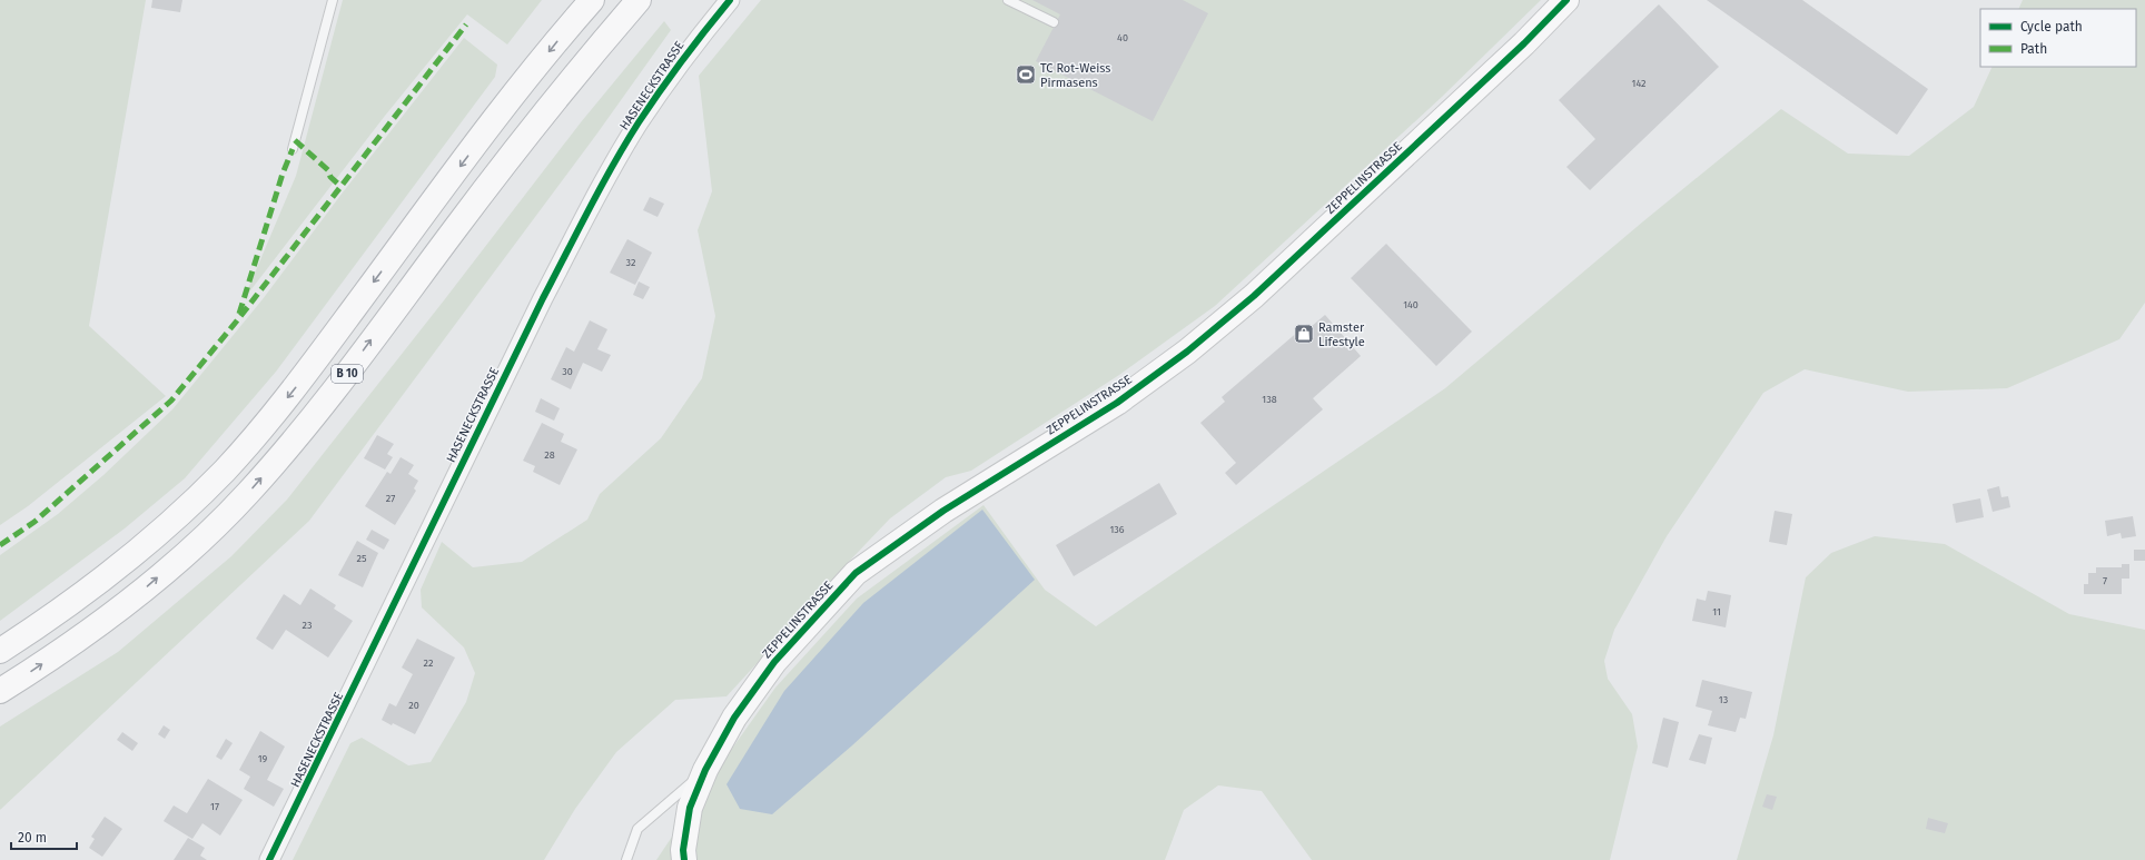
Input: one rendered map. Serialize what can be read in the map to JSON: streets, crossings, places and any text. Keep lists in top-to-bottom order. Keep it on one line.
{"streets":{"main road":["ZEPPELINSTRASSE","B 10"],"street":["HASENECKSTRASSE"]},"places":{"sports":["TC Rot-Weiss Pirmasens"],"shop":["Ramster Lifestyle"]},"house_numbers":["40","142","32","140","30","138","28","27","136","25","7","11","23","22","13","20","19","17"],"legend":["Cycle path","Path"],"scale_bar":"20 m"}
